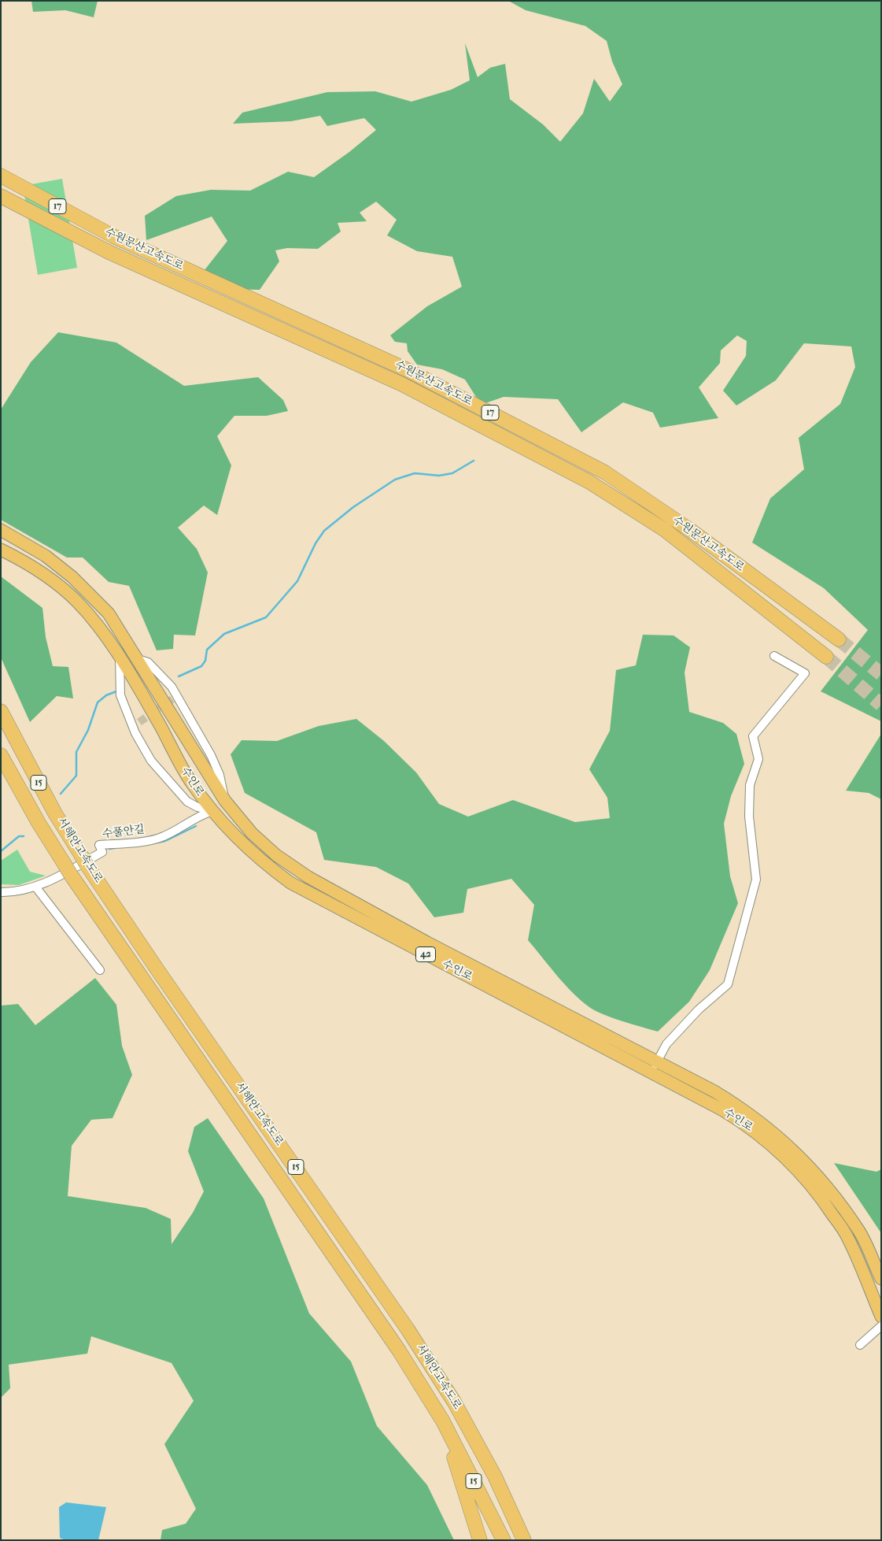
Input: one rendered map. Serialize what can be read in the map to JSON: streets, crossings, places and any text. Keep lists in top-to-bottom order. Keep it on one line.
{"streets":{"highway":["17","수원문산고속도로","15","서해안고속도로"],"main road":["수인로","42"],"street":["수풀안길"]},"crossings":[["수인로","수풀안길"]]}
